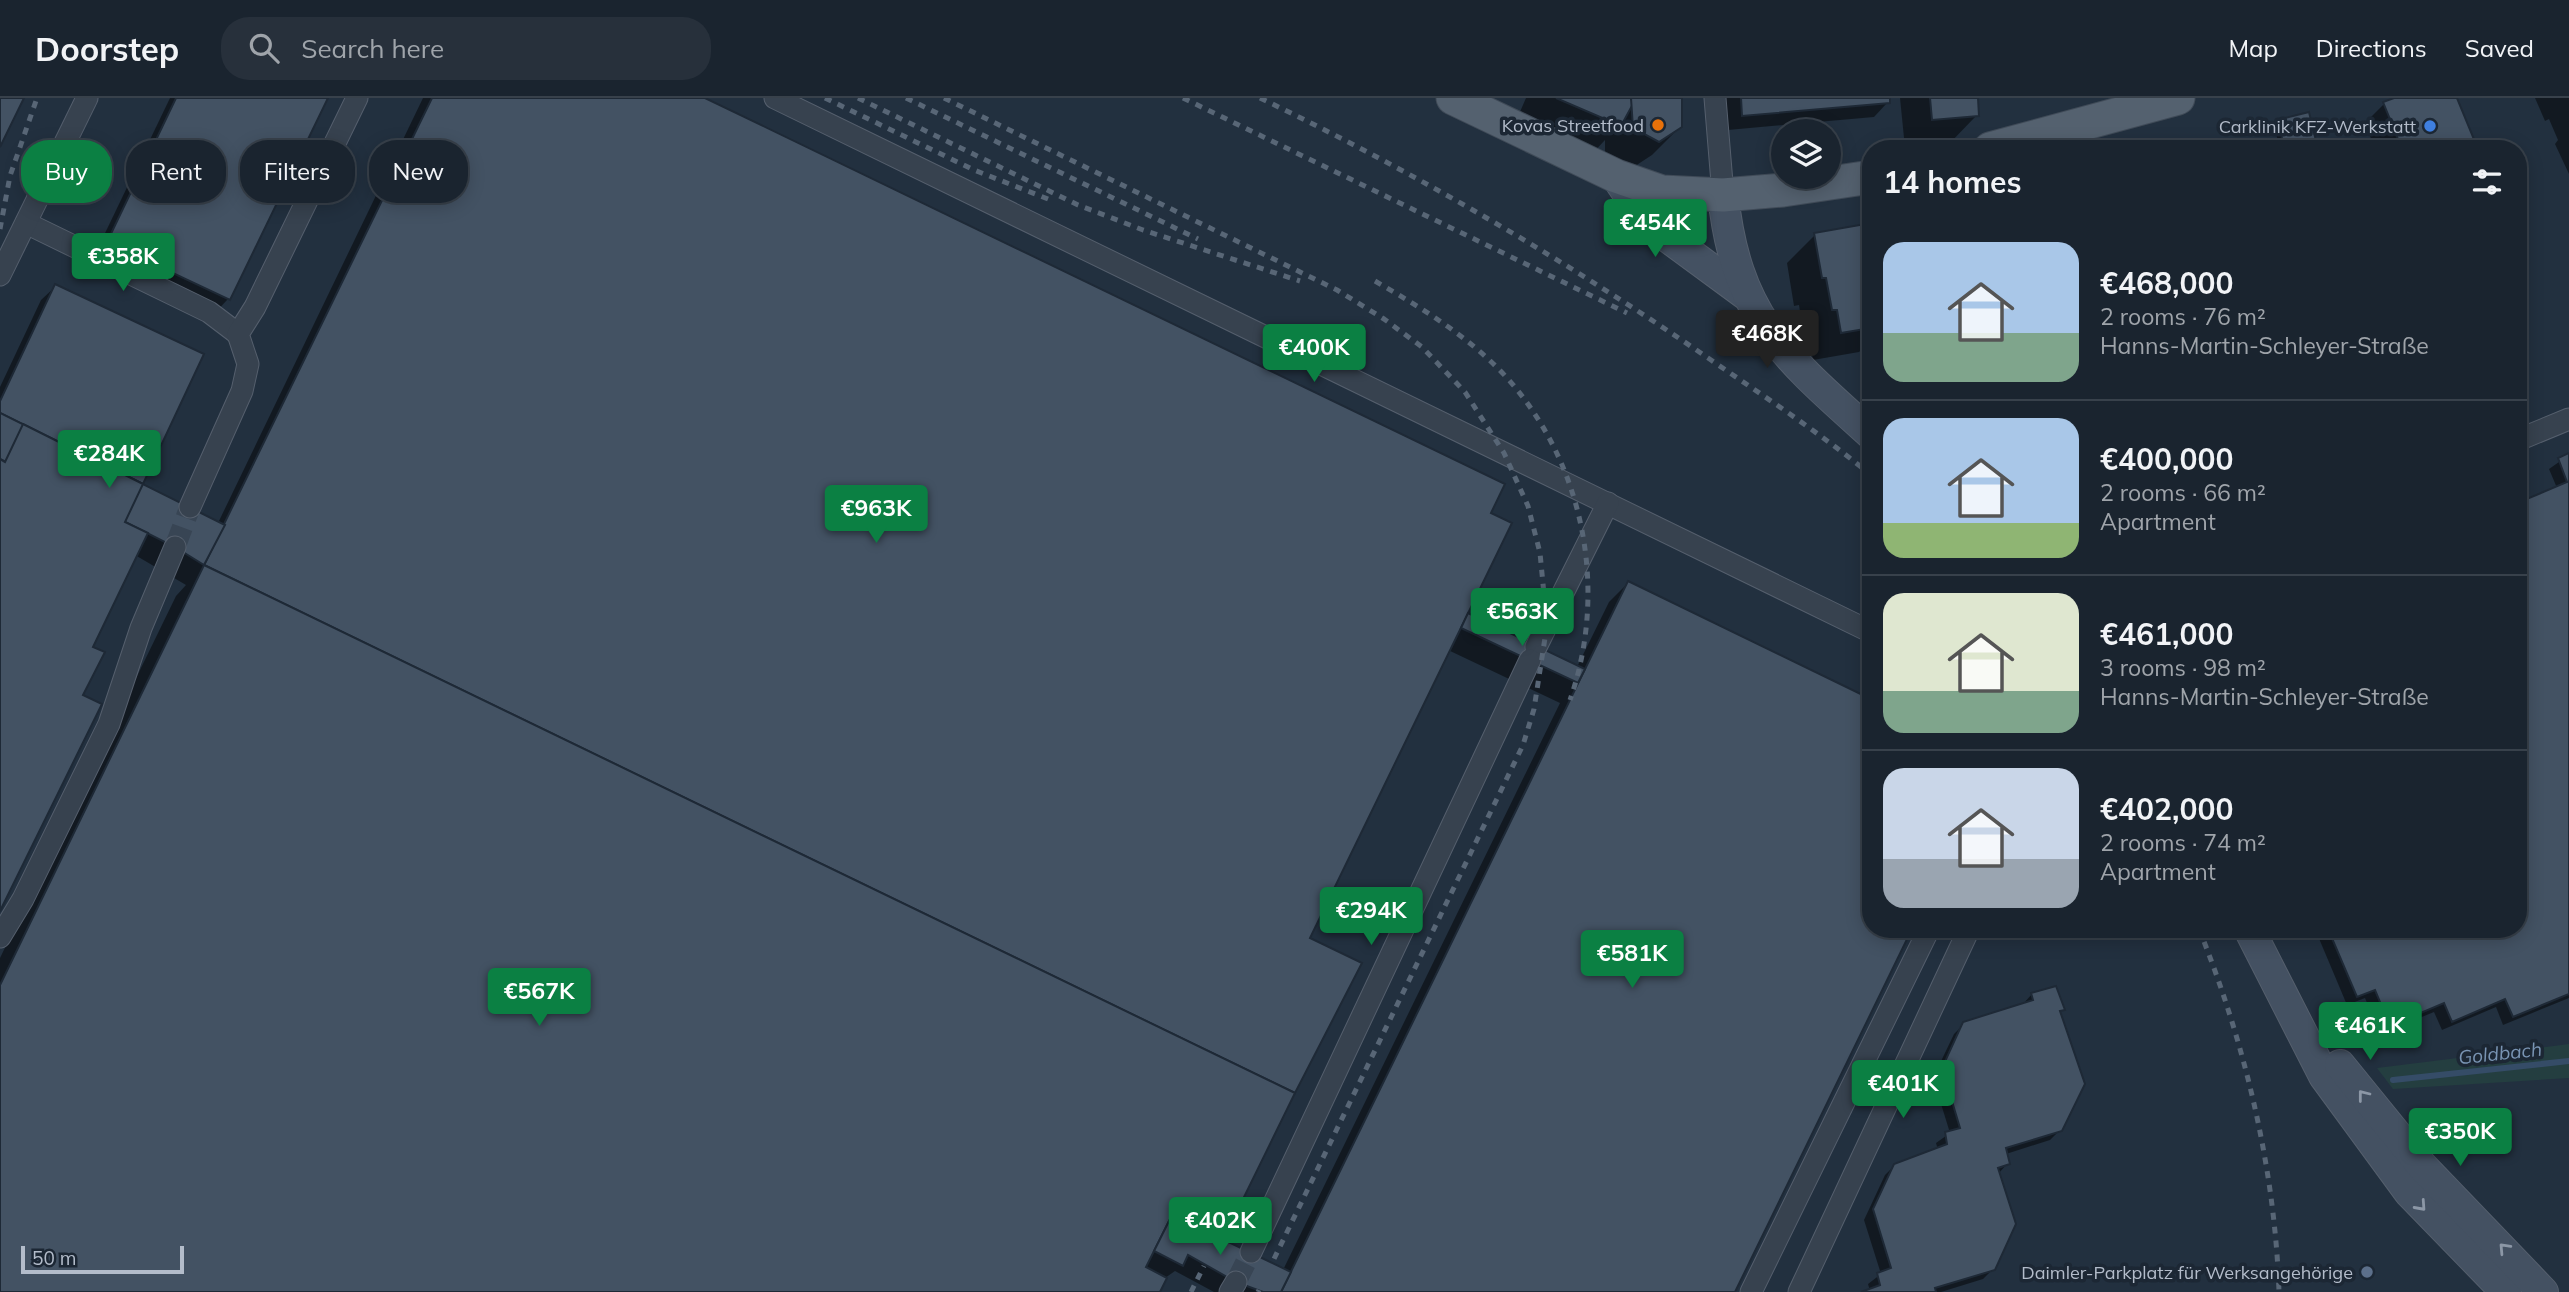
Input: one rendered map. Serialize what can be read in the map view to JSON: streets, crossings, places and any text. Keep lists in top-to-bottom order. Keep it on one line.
{"water":["Goldbach"],"places":["Kovas Streetfood","Carklinik KFZ-Werkstatt","Daimler-Parkplatz für Werksangehörige"],"scale_bar":"50 m","page":{"header":"Doorstep","search":"Search here","nav":["Map","Directions","Saved"],"chip":["Buy","Rent","Filters","New"],"heading":"14 homes","price":["€454K","€358K","€468K","€400K","€284K","€963K","€563K","€294K","€581K","€567K","€461K","€401K","€350K","€402K"],"list":[{"name":"€468,000","note":"2 rooms · 76 m² · Hanns-Martin-Schleyer-Straße"},{"name":"€400,000","note":"2 rooms · 66 m² · Apartment"},{"name":"€461,000","note":"3 rooms · 98 m² · Hanns-Martin-Schleyer-Straße"},{"name":"€402,000","note":"2 rooms · 74 m² · Apartment"}],"scale":"50 m"}}
